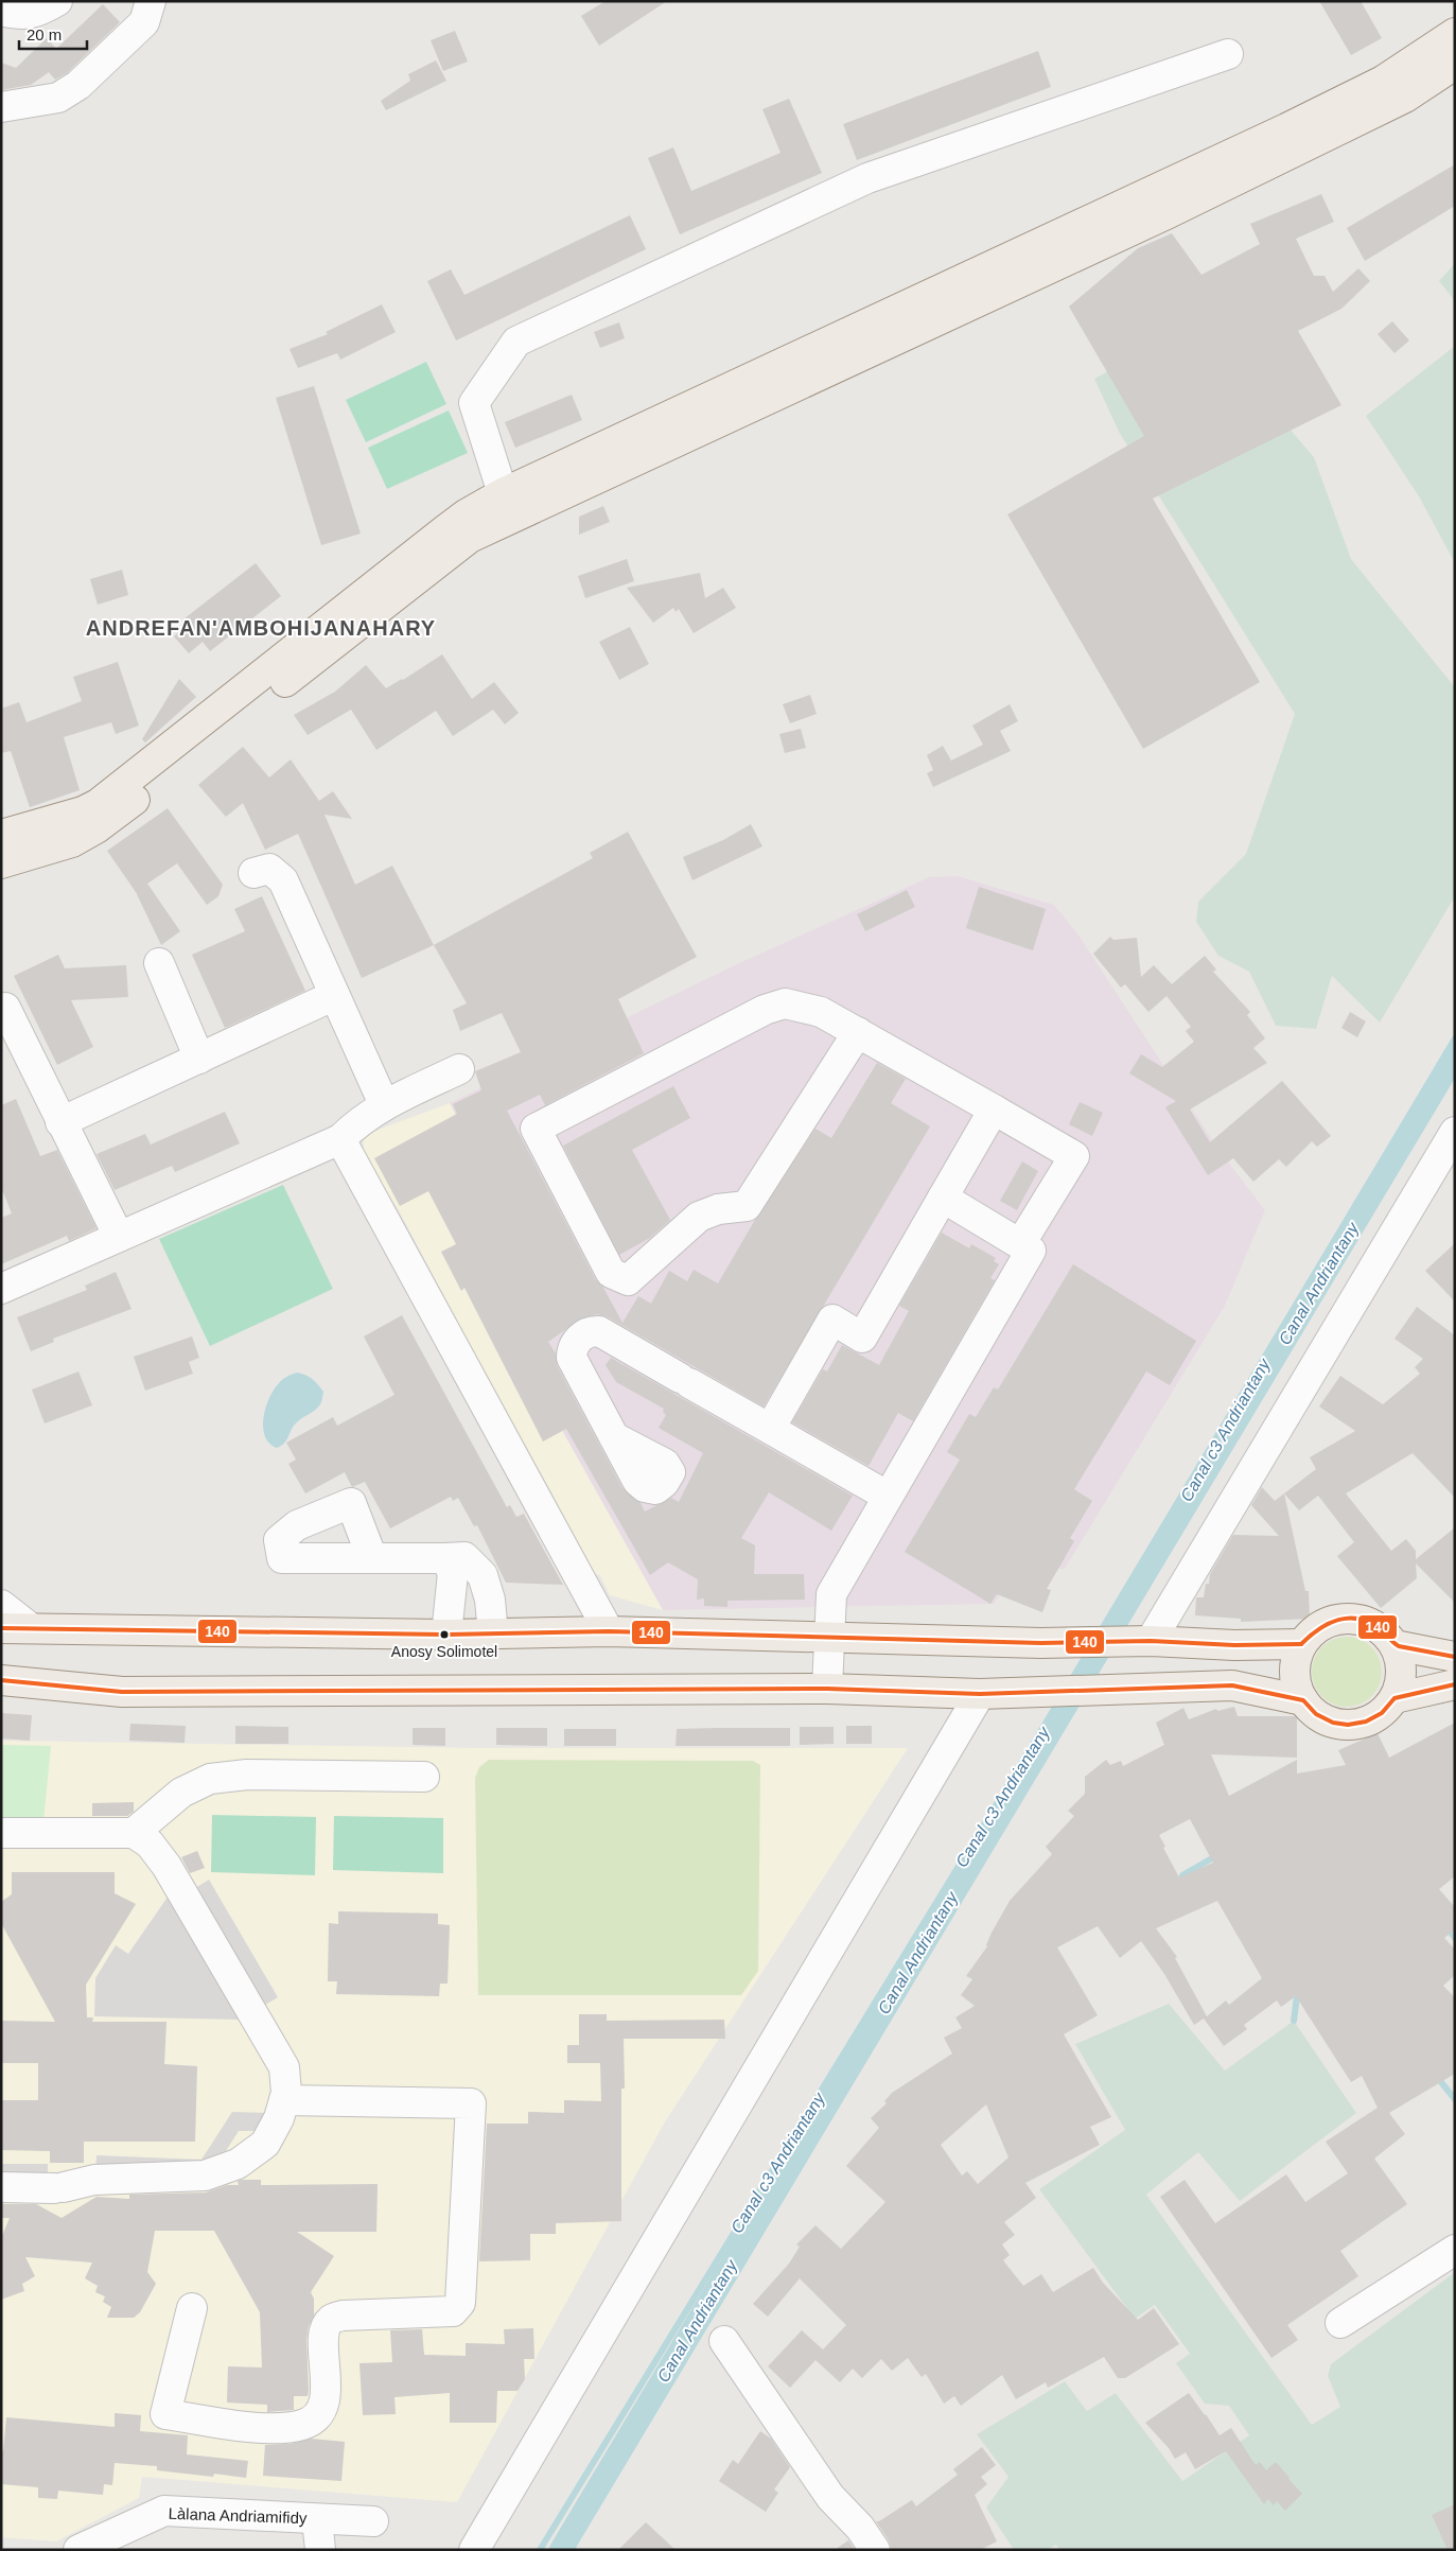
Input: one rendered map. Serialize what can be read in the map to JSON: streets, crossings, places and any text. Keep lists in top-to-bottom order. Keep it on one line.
{"streets":{"street":["Làlana Andriamifidy"]},"districts":["ANDREFAN'AMBOHIJANAHARY"],"water":["Canal Andriantany","Canal c3 Andriantany"],"places":["Anosy Solimotel"],"lines":["transit line 140"],"scale_bar":"20 m"}
